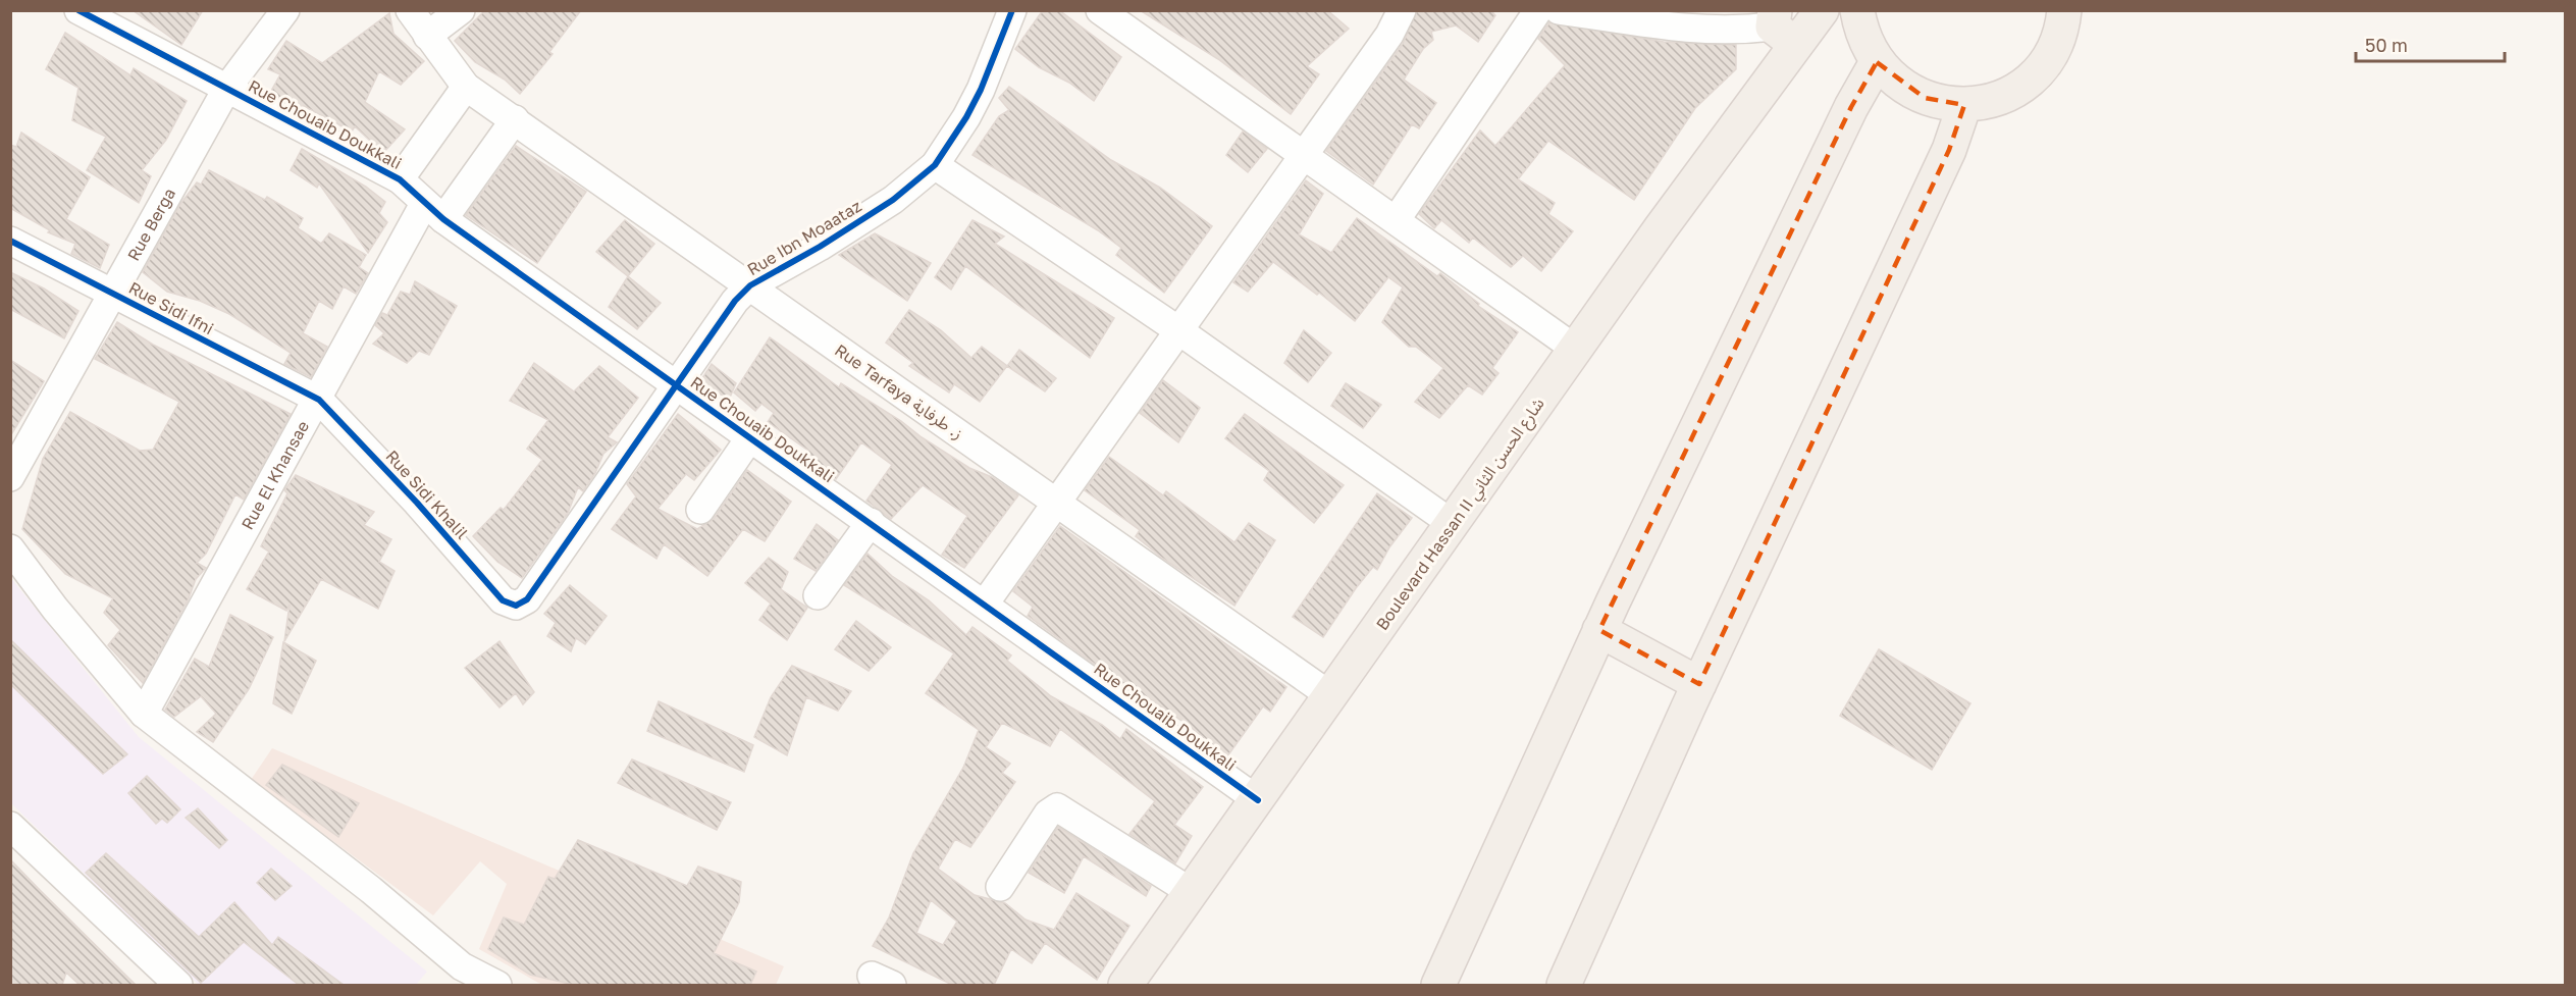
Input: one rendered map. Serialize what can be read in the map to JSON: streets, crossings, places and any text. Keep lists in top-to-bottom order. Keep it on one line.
{"streets":{"main road":["Boulevard Hassan II شارع الحسن الثاني"],"street":["Rue Chouaib Doukkali","Rue Berga","Rue Ibn Moaataz","Rue Sidi Ifni","Rue Tarfaya ز. طرفاية","Rue El Khansae","Rue Sidi Khalil"]},"crossings":[["Rue Chouaib Doukkali","Rue Berga"],["Rue Chouaib Doukkali","Rue Ibn Moaataz"],["Rue Chouaib Doukkali","Rue El Khansae"],["Rue Chouaib Doukkali","Boulevard Hassan II شارع الحسن الثاني"],["Rue Berga","Rue Sidi Ifni"],["Rue Ibn Moaataz","Rue Tarfaya ز. طرفاية"],["Rue Ibn Moaataz","Rue Sidi Khalil"],["Rue Sidi Ifni","Rue El Khansae"],["Rue Sidi Ifni","Rue Sidi Khalil"],["Rue Tarfaya ز. طرفاية","Rue El Khansae"],["Rue Tarfaya ز. طرفاية","Boulevard Hassan II شارع الحسن الثاني"],["Rue El Khansae","Rue Sidi Khalil"]],"scale_bar":"50 m"}
